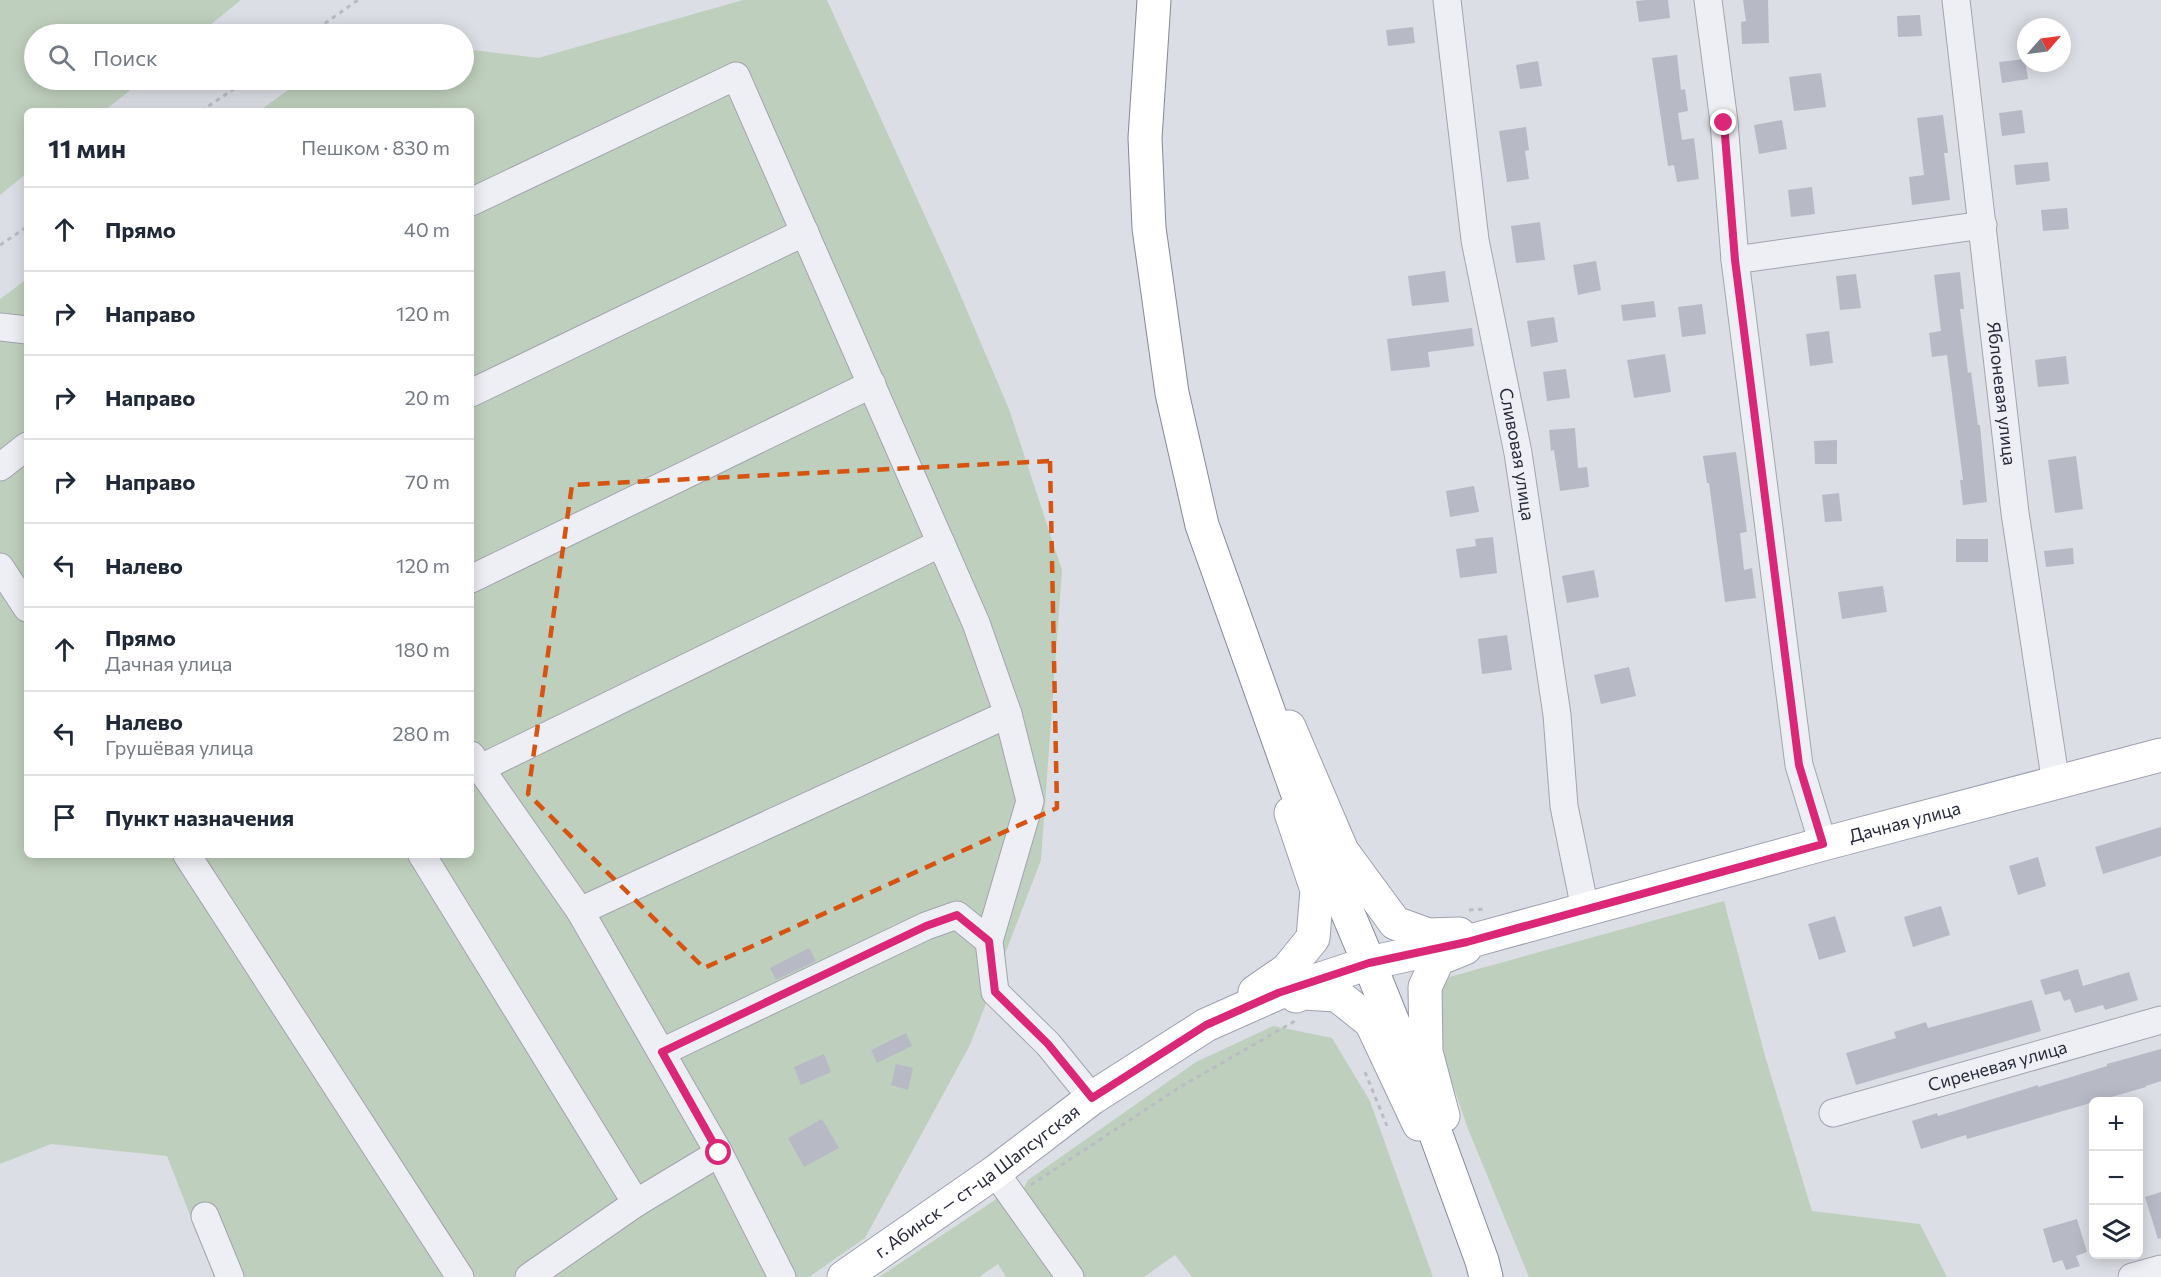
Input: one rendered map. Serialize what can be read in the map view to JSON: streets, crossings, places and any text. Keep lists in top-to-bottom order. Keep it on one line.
{"streets":{"main road":["Дачная улица","г. Абинск — ст-ца Шапсугская"],"street":["Яблоневая улица","Сливовая улица","Сиреневая улица"]},"crossings":[["Яблоневая улица","Дачная улица"],["Сливовая улица","Дачная улица"],["Дачная улица","г. Абинск — ст-ца Шапсугская"]],"north":"top right","page":{"search":"Поиск","heading":["11 мин","Пешком · 830 m"],"list":[["Прямо","40 m"],["Направо","120 m"],["Направо","20 m"],["Направо","70 m"],["Налево","120 m"],["Прямо","Дачная улица","180 m"],["Налево","Грушёвая улица","280 m"],"Пункт назначения"],"map_buttons":["+","−"]}}
